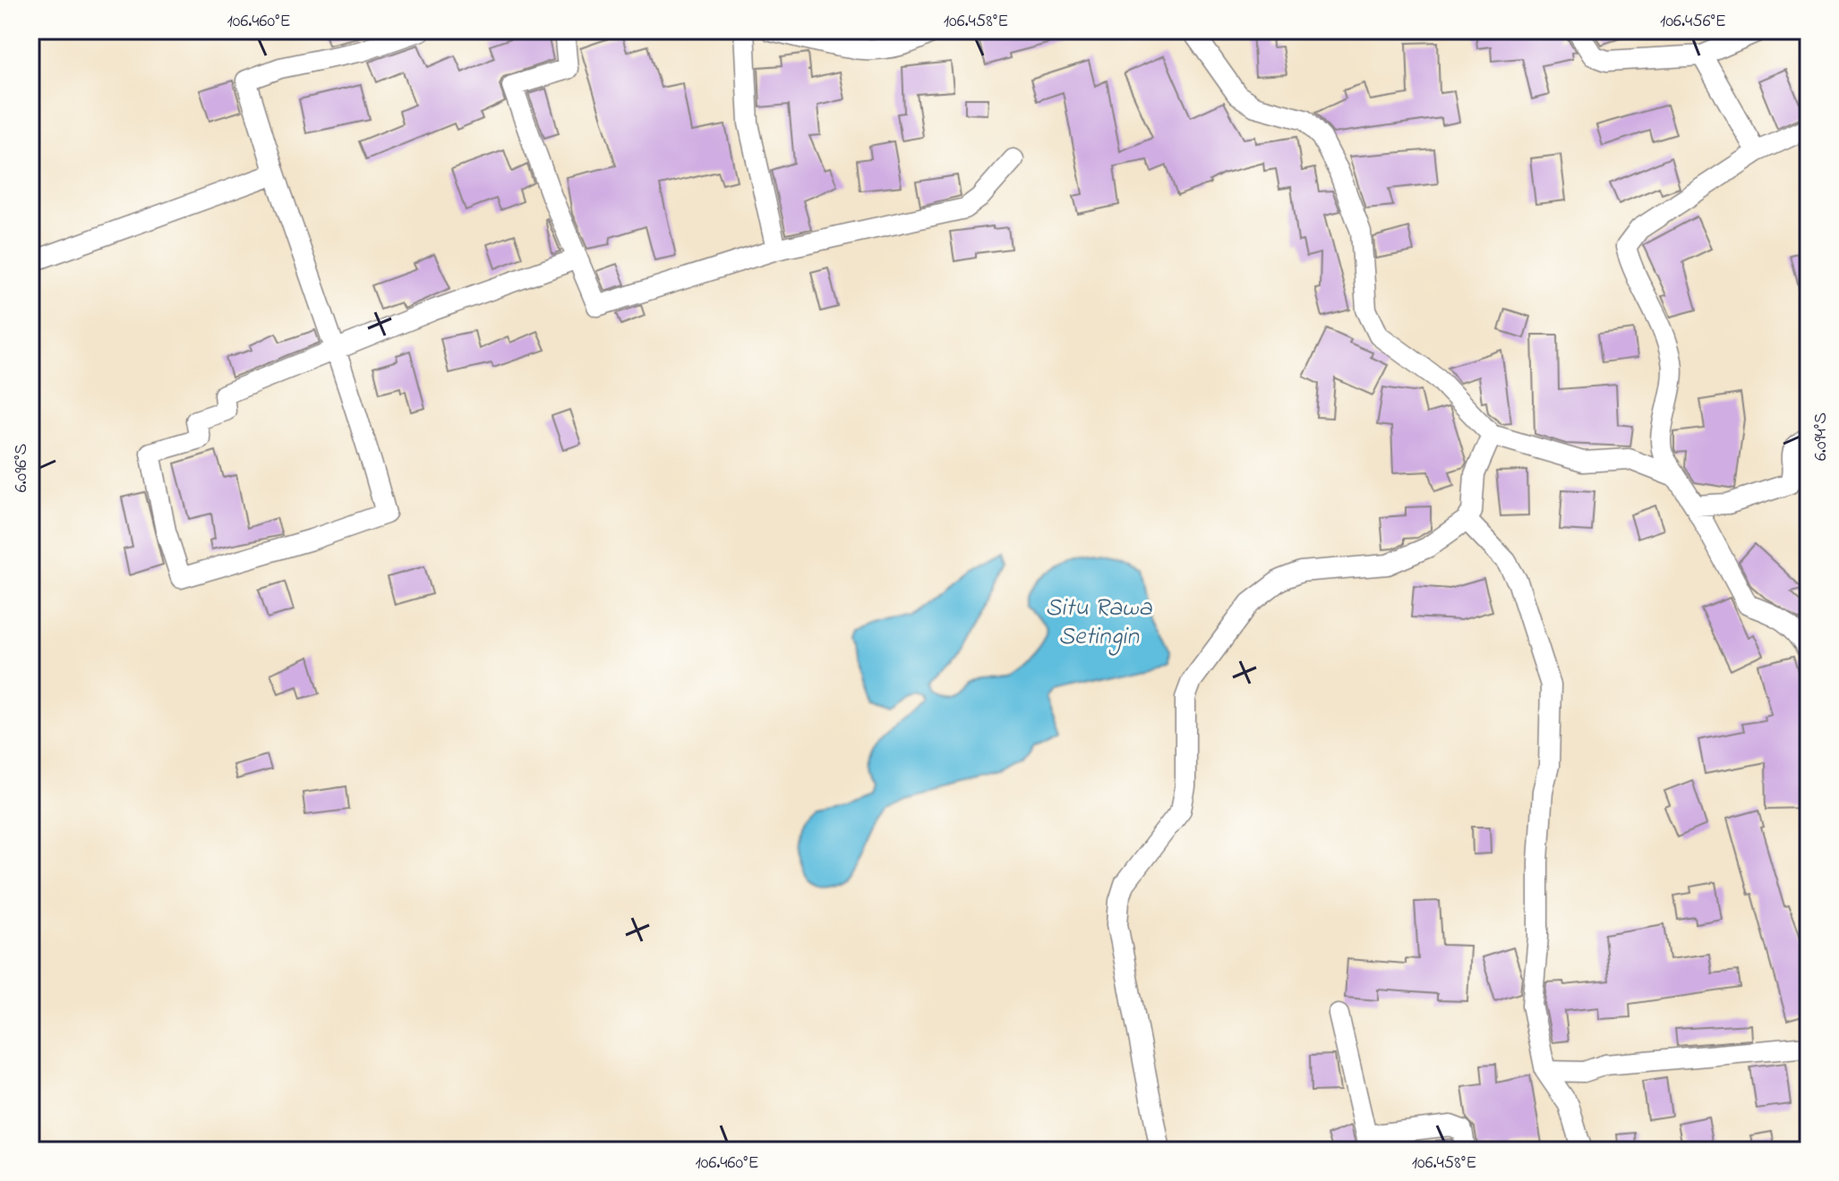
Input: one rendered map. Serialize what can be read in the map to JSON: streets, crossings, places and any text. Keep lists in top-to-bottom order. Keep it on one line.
{"water":["Situ Rawa Setingin"],"coordinates":["106.460°E","106.458°E","106.456°E","6.094°S","6.096°S"]}
